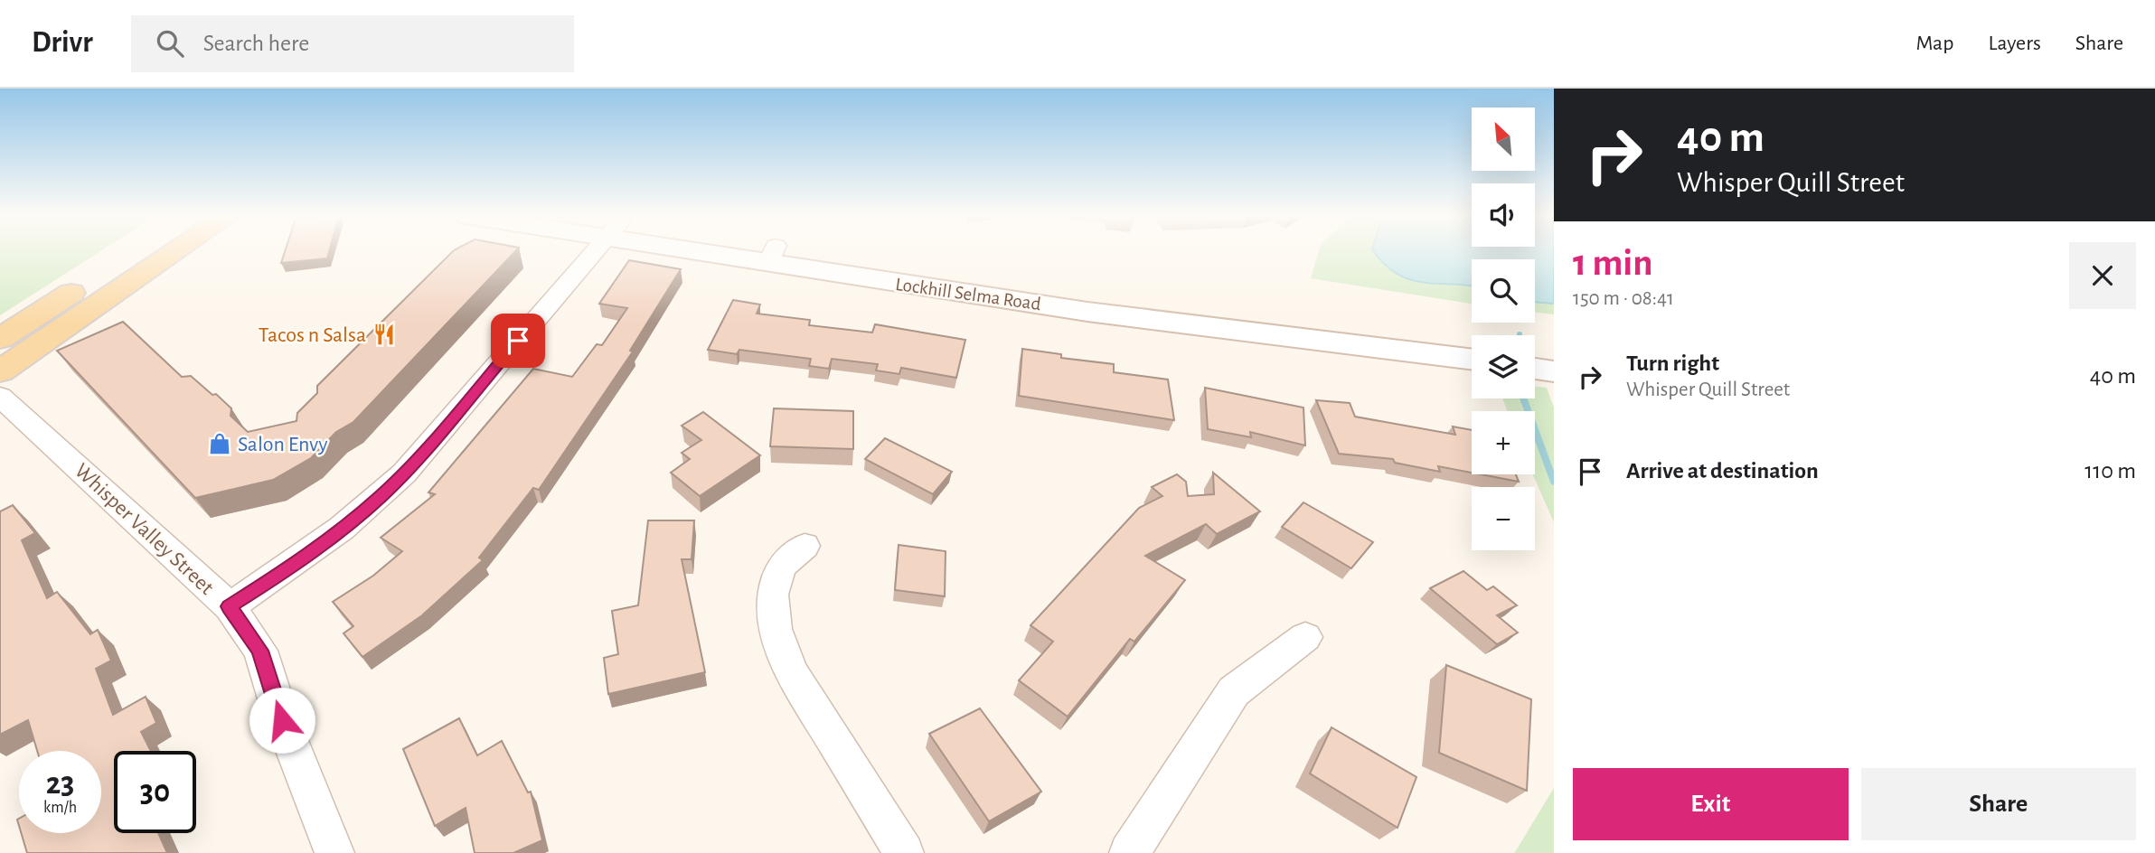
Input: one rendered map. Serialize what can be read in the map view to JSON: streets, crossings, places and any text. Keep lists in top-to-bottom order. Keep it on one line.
{"streets":{"main road":["Lockhill Selma Road"],"street":["Whisper Valley Street"]},"places":{"restaurant":["Tacos n Salsa"],"shop":["Salon Envy"]},"north":"top left","page":{"header":"Drivr","search":"Search here","nav":["Map","Layers","Share"],"turn":["40 m","Whisper Quill Street"],"map_buttons":["+","−"],"heading":["1 min","150 m · 08:41"],"list":[{"name":"Turn right","note":"Whisper Quill Street","value":"40 m"},{"name":"Arrive at destination","value":"110 m"}],"speed":"23 km/h","limit":"30","buttons":["Exit","Share"]}}
